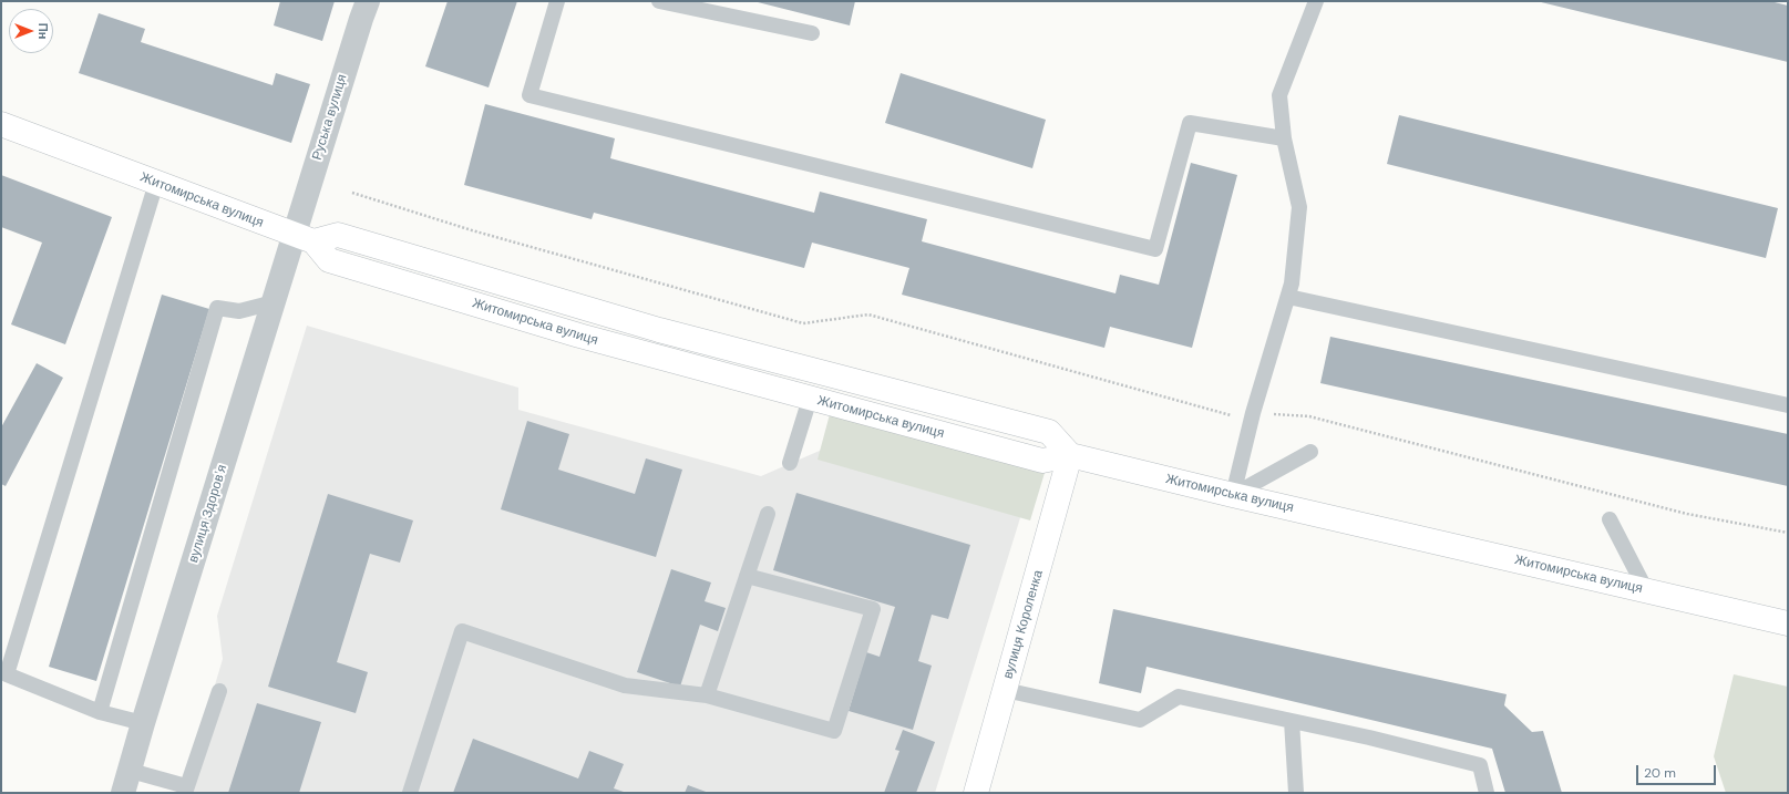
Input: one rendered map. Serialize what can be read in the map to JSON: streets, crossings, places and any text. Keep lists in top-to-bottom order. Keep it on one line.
{"streets":{"main road":["Житомирська вулиця","вулиця Короленка"],"street":["Руська вулиця","вулиця Здоровʼя"]},"crossings":[["Руська вулиця","Житомирська вулиця"],["Руська вулиця","вулиця Здоровʼя"],["Житомирська вулиця","вулиця Здоровʼя"],["Житомирська вулиця","вулиця Короленка"]],"scale_bar":"20 m","north":"right"}
